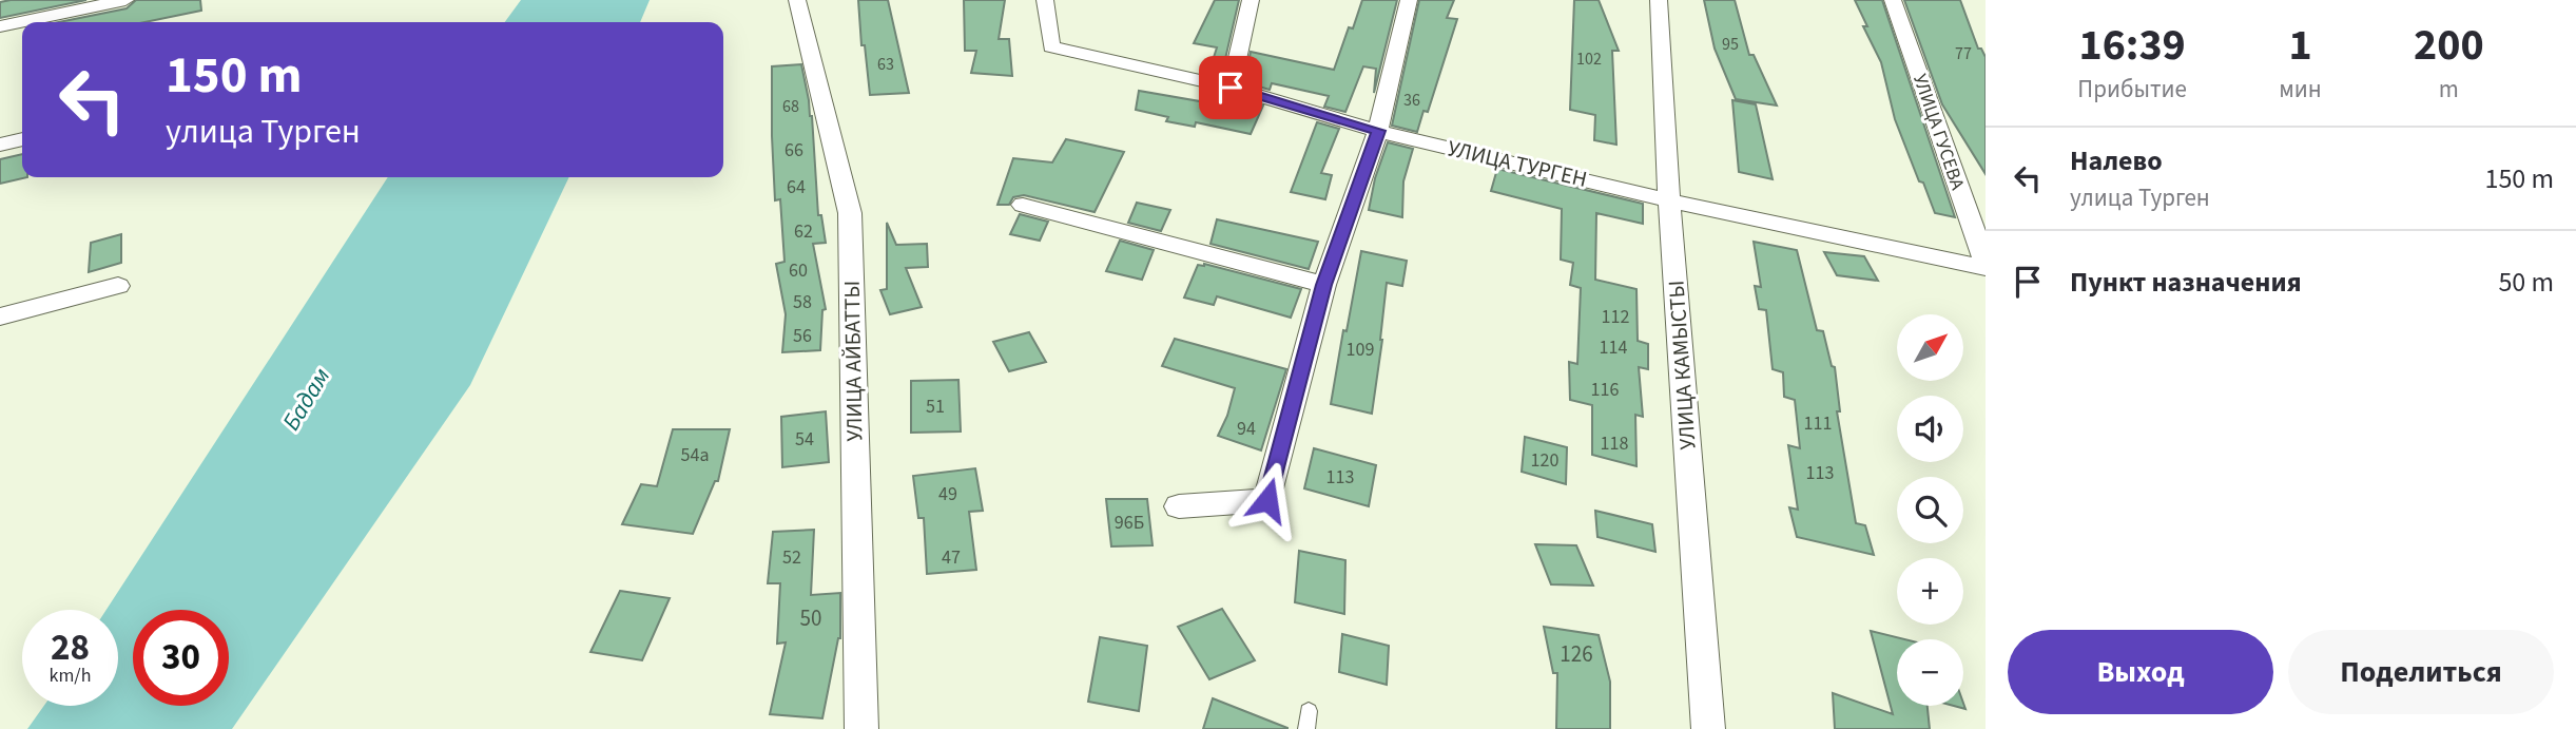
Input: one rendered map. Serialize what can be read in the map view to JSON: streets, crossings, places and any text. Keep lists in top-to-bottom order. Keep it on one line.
{"streets":{"street":["УЛИЦА ГУСЕВА","УЛИЦА ТУРГЕН","УЛИЦА АЙБАТТЫ","УЛИЦА КАМЫСТЫ"]},"crossings":[["УЛИЦА ГУСЕВА","УЛИЦА ТУРГЕН"],["УЛИЦА ТУРГЕН","УЛИЦА КАМЫСТЫ"]],"water":["Бадам"],"house_numbers":["95","77","102","63","36","68","66","64","62","60","58","112","56","114","109","116","51","111","94","54","118","54а","120","113","113","49","96Б","52","47","50","126"],"north":"top right","page":{"eta":["16:39","Прибытие","1","мин","200","m"],"turn":["150 m","улица Турген"],"list":[{"name":"Налево","note":"улица Турген","value":"150 m"},{"name":"Пункт назначения","value":"50 m"}],"map_buttons":["+","−"],"speed":"28 km/h","limit":"30","buttons":["Выход","Поделиться"]}}
